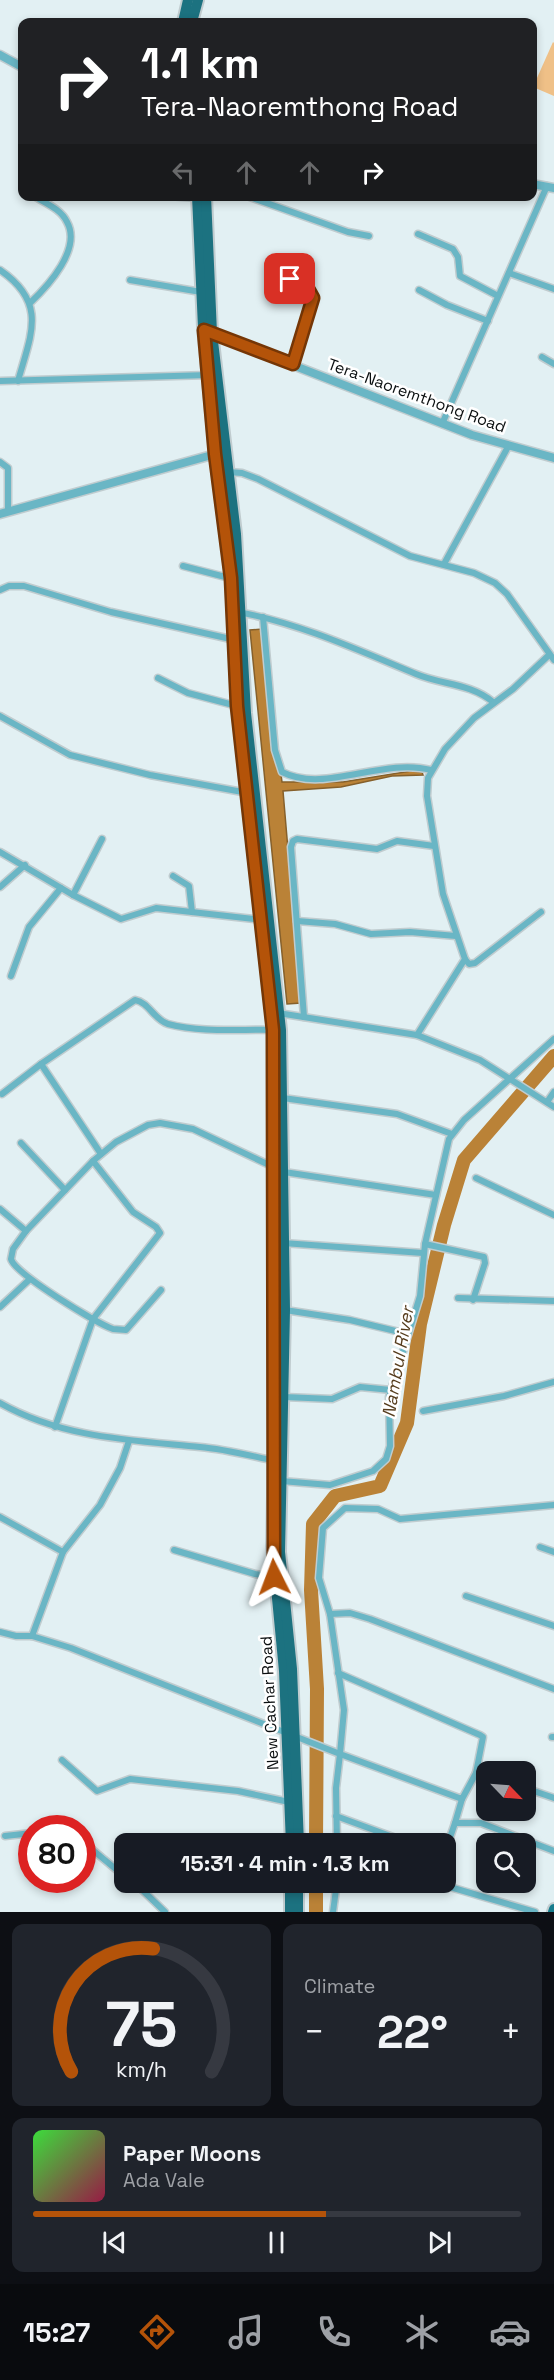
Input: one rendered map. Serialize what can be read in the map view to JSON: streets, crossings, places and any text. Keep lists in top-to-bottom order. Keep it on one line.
{"streets":{"highway":["New Cachar Road"],"street":["Tera-Naoremthong Road"]},"crossings":[["Tera-Naoremthong Road","New Cachar Road"]],"water":["Nambul River"],"north":"bottom right","page":{"turn":["1.1 km","Tera-Naoremthong Road"],"limit":"80","trip":"15:31 · 4 min · 1.3 km","tile":"Climate","heat":["−","22°","+"],"song":["Paper Moons","Ada Vale"],"tabs":"15:27","gauge":["75","km/h"]}}
